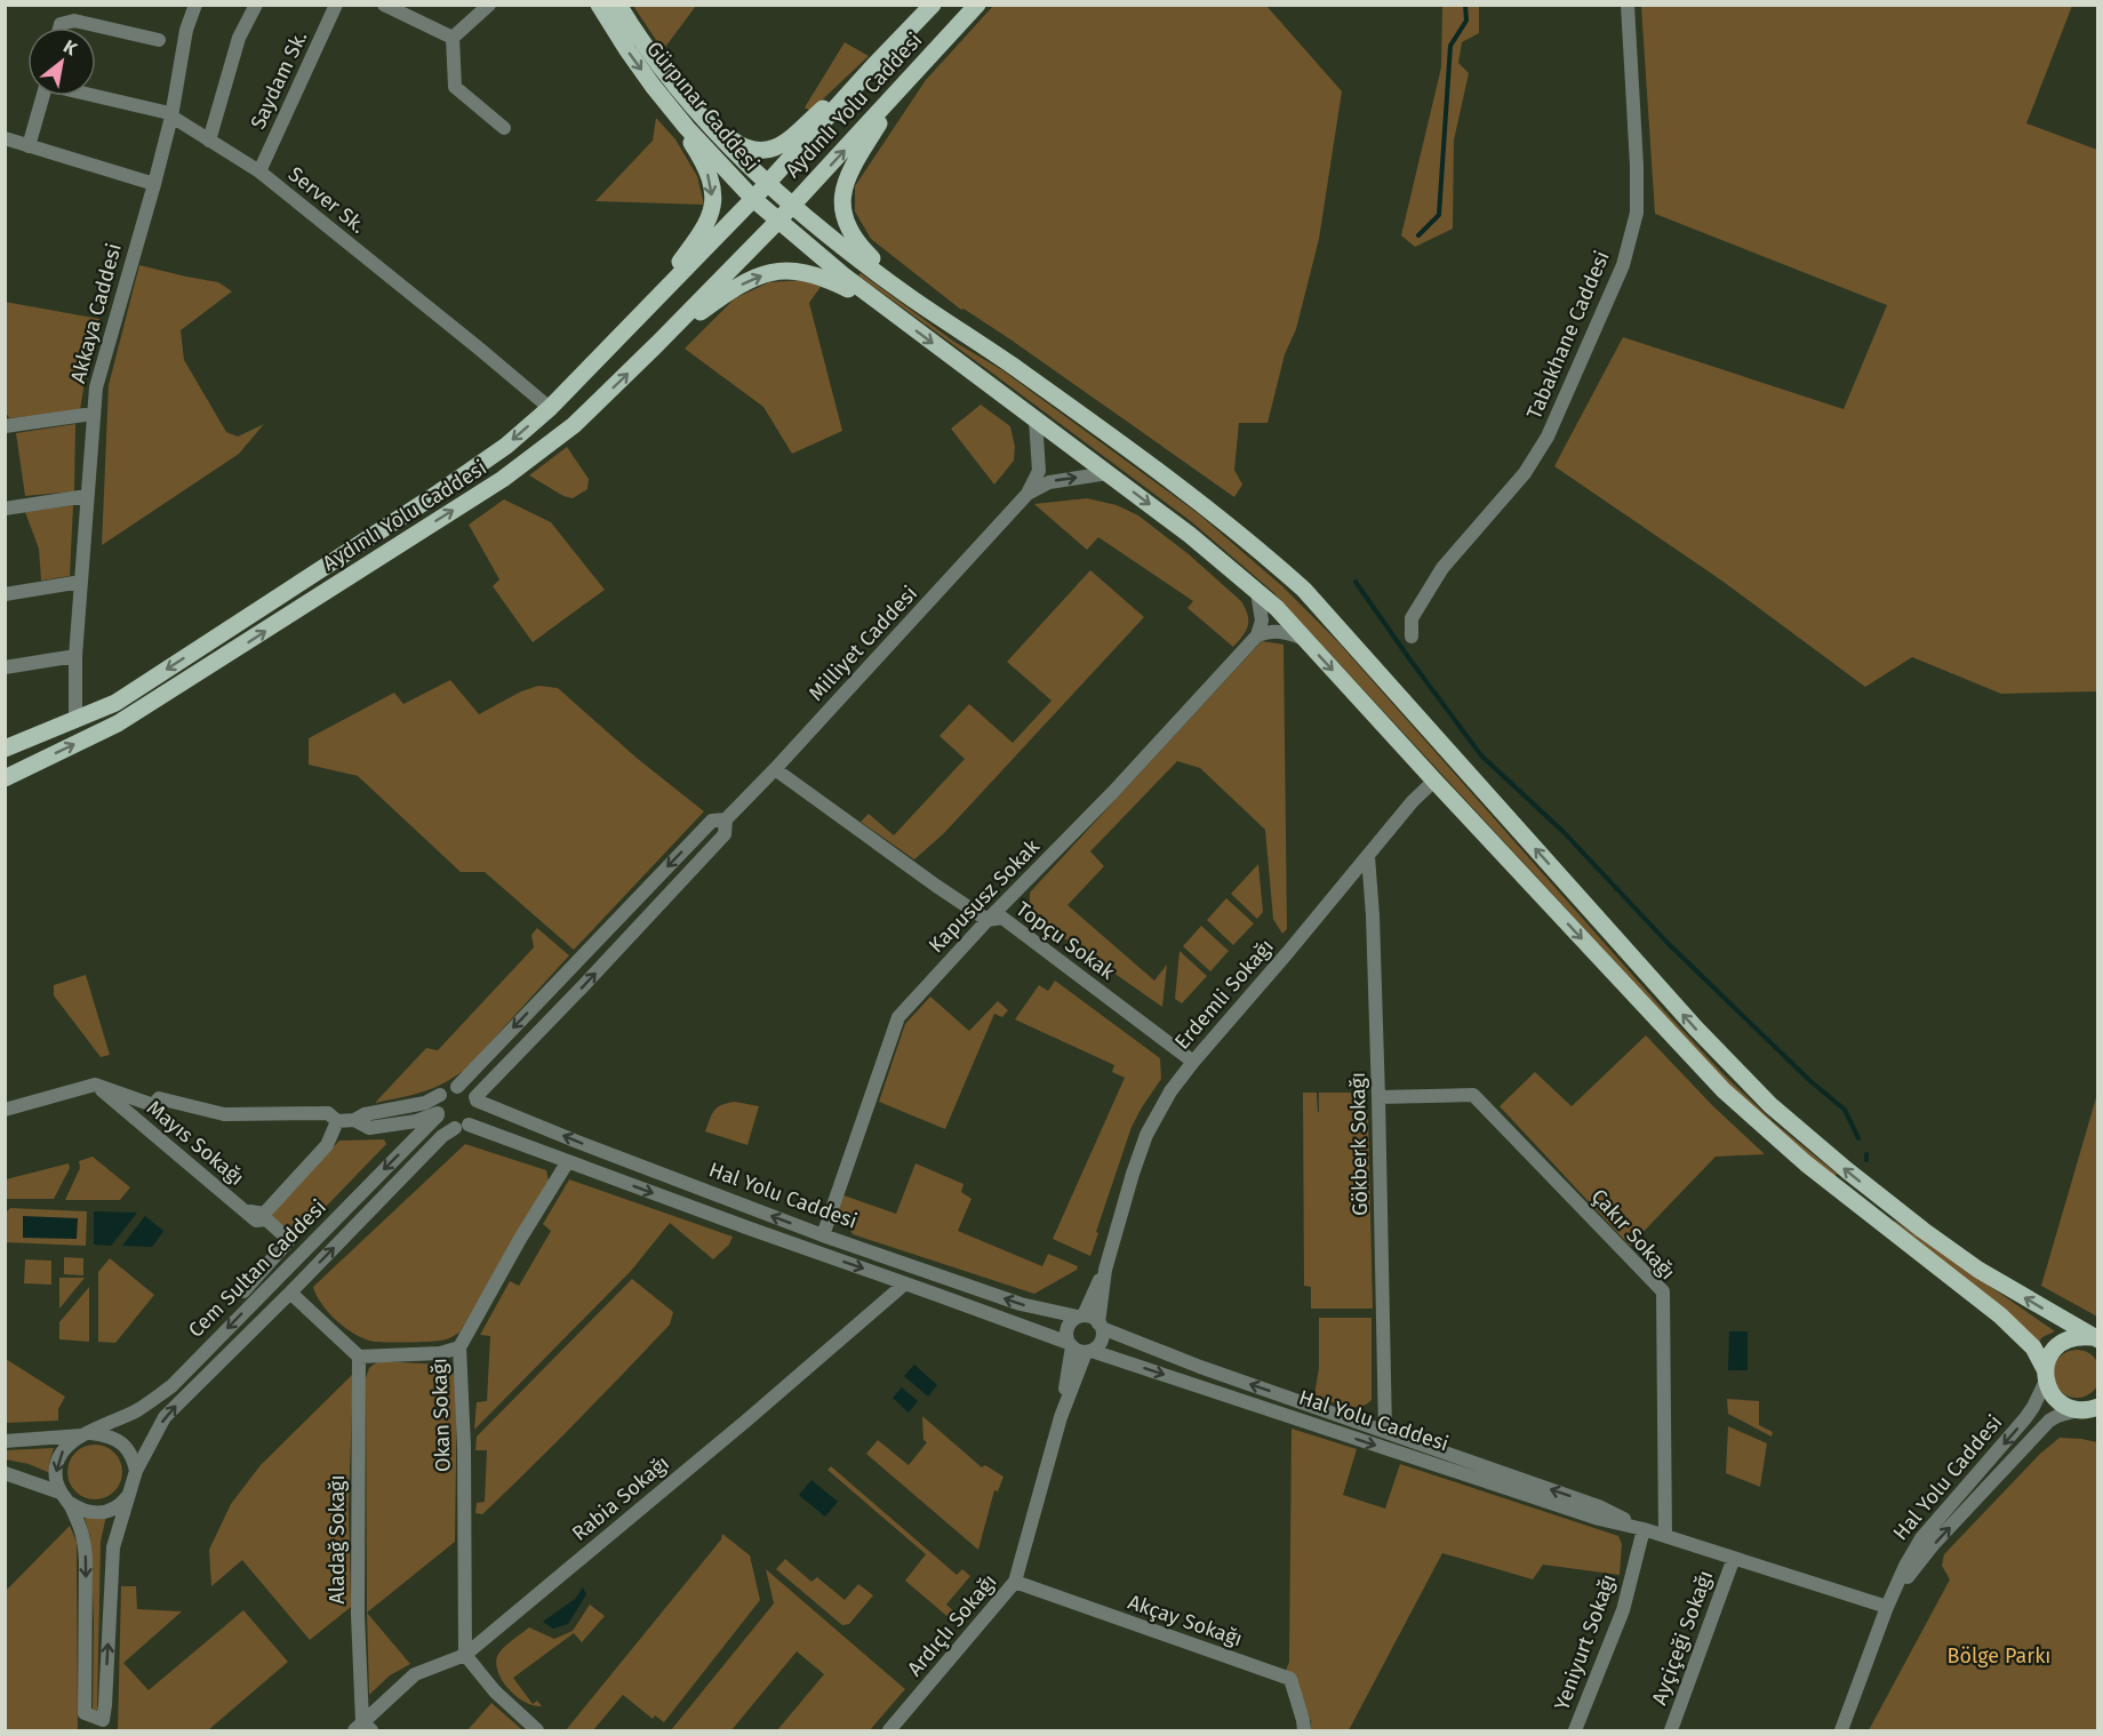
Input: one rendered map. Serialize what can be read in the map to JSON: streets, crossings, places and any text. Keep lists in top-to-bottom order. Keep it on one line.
{"streets":{"main road":["Aydınlı Yolu Caddesi","Gürpınar Caddesi"],"street":["Saydam Sk.","Server Sk.","Akkaya Caddesi","Tabakhane Caddesi","Milliyet Caddesi","Kapususz Sokak","Topçu Sokak","Erdemli Sokağı","Mayıs Sokağı","Gökberk Sokağı","Hal Yolu Caddesi","Çakır Sokağı","Cem Sultan Caddesi","Okan Sokağı","Rabia Sokağı","Aladağ Sokağı","Akçay Sokağı","Ardıçlı Sokağı","Ayçiçeği Sokağı","Yeniyurt Sokağı"]},"crossings":[["Saydam Sk.","Server Sk."],["Aydınlı Yolu Caddesi","Gürpınar Caddesi"],["Aydınlı Yolu Caddesi","Server Sk."],["Aydınlı Yolu Caddesi","Akkaya Caddesi"],["Server Sk.","Akkaya Caddesi"],["Milliyet Caddesi","Topçu Sokak"],["Milliyet Caddesi","Hal Yolu Caddesi"],["Milliyet Caddesi","Cem Sultan Caddesi"],["Kapususz Sokak","Topçu Sokak"],["Kapususz Sokak","Hal Yolu Caddesi"],["Topçu Sokak","Erdemli Sokağı"],["Erdemli Sokağı","Gökberk Sokağı"],["Erdemli Sokağı","Hal Yolu Caddesi"],["Erdemli Sokağı","Ardıçlı Sokağı"],["Gökberk Sokağı","Hal Yolu Caddesi"],["Gökberk Sokağı","Çakır Sokağı"],["Hal Yolu Caddesi","Çakır Sokağı"],["Hal Yolu Caddesi","Cem Sultan Caddesi"],["Hal Yolu Caddesi","Okan Sokağı"],["Hal Yolu Caddesi","Rabia Sokağı"],["Hal Yolu Caddesi","Ardıçlı Sokağı"],["Hal Yolu Caddesi","Ayçiçeği Sokağı"],["Hal Yolu Caddesi","Yeniyurt Sokağı"],["Okan Sokağı","Rabia Sokağı"],["Rabia Sokağı","Aladağ Sokağı"],["Akçay Sokağı","Ardıçlı Sokağı"]],"parks":["Bölge Parkı"],"north":"top right"}
